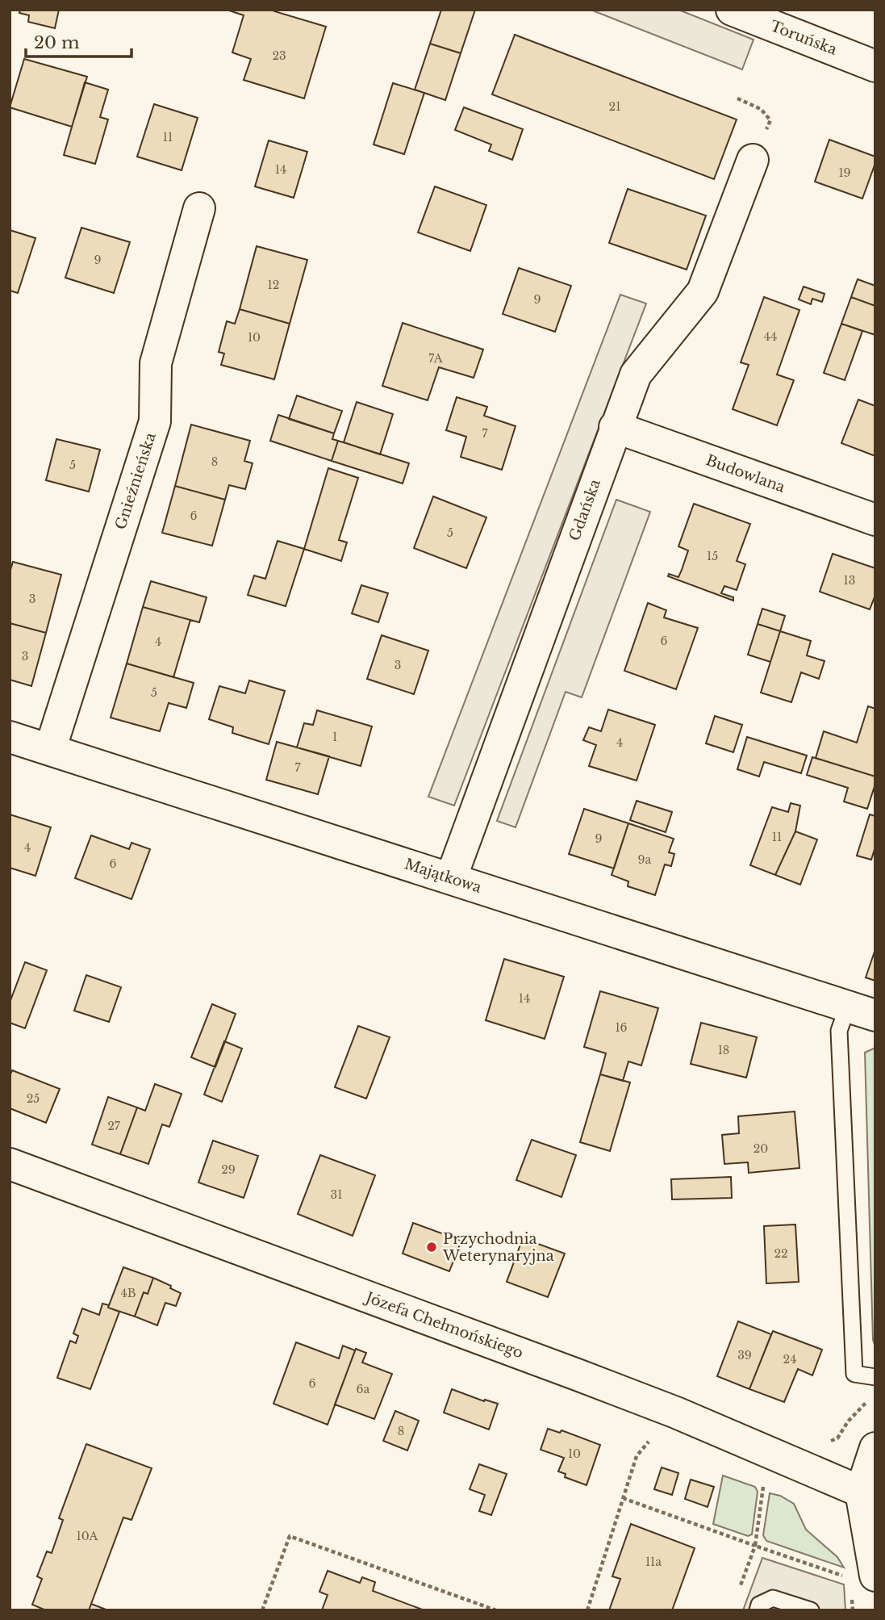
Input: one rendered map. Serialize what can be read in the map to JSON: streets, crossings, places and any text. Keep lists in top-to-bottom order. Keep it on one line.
{"streets":{"street":["Toruńska","Budowlana","Gnieźnieńska","Gdańska","Majątkowa","Józefa Chełmońskiego"]},"crossings":[["Budowlana","Gdańska"],["Gnieźnieńska","Majątkowa"],["Gdańska","Majątkowa"]],"places":["Przychodnia Weterynaryjna"],"house_numbers":["23","21","11","14","19","9","12","9","44","10","7A","7","8","5","6","5","15","13","3","6","4","3","3","5","1","4","7","11","9","4","9a","6","14","16","18","25","27","20","29","31","22","4B","39","24","6","6a","8","10","10A","11a"],"scale_bar":"20 m"}
